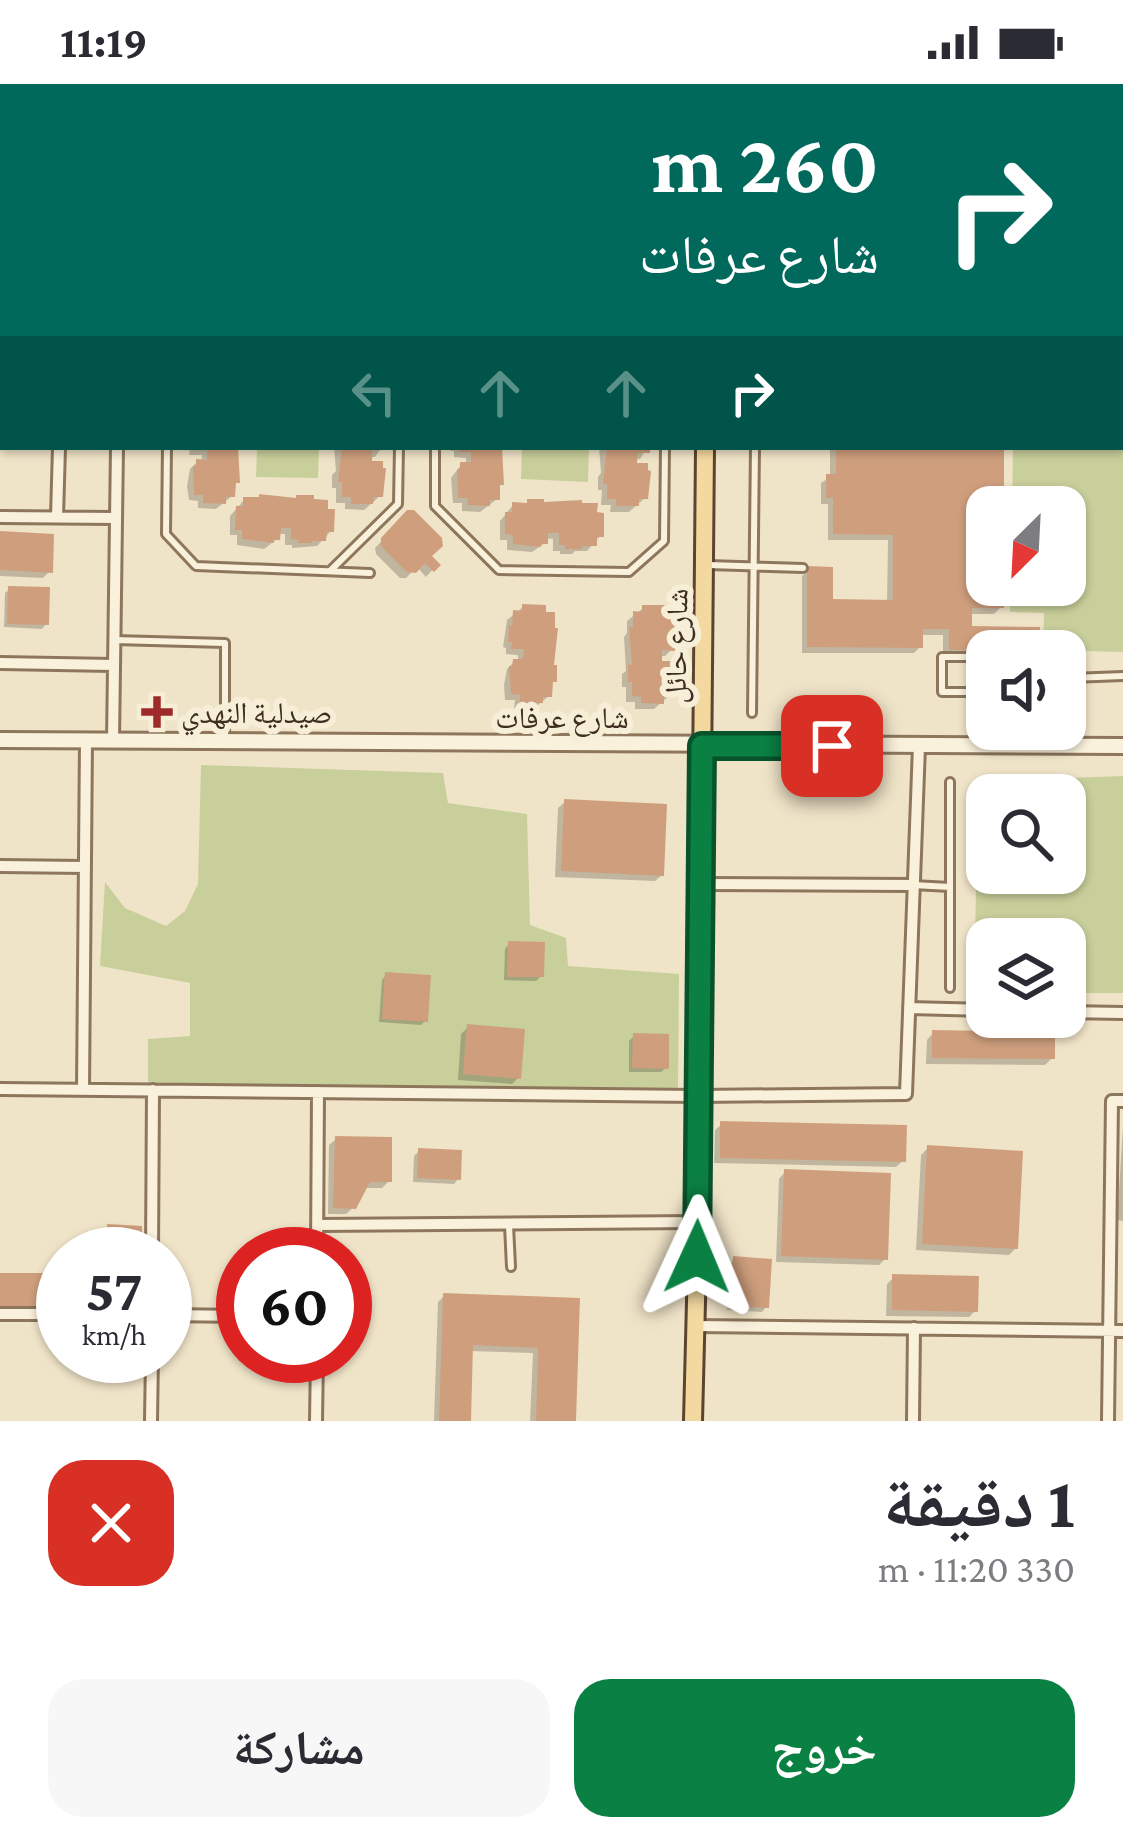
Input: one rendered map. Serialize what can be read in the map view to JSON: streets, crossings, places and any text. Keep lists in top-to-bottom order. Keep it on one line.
{"streets":{"main road":["شارع حائل"],"street":["شارع عرفات"]},"crossings":[["شارع حائل","شارع عرفات"]],"places":{"health":["صيدلية النهدي"]},"north":"bottom left","page":{"status":"11:19","turn":["260 m","شارع عرفات"],"speed":"57 km/h","limit":"60","heading":["1 دقيقة","330 m · 11:20"],"buttons":["خروج","مشاركة"]}}
